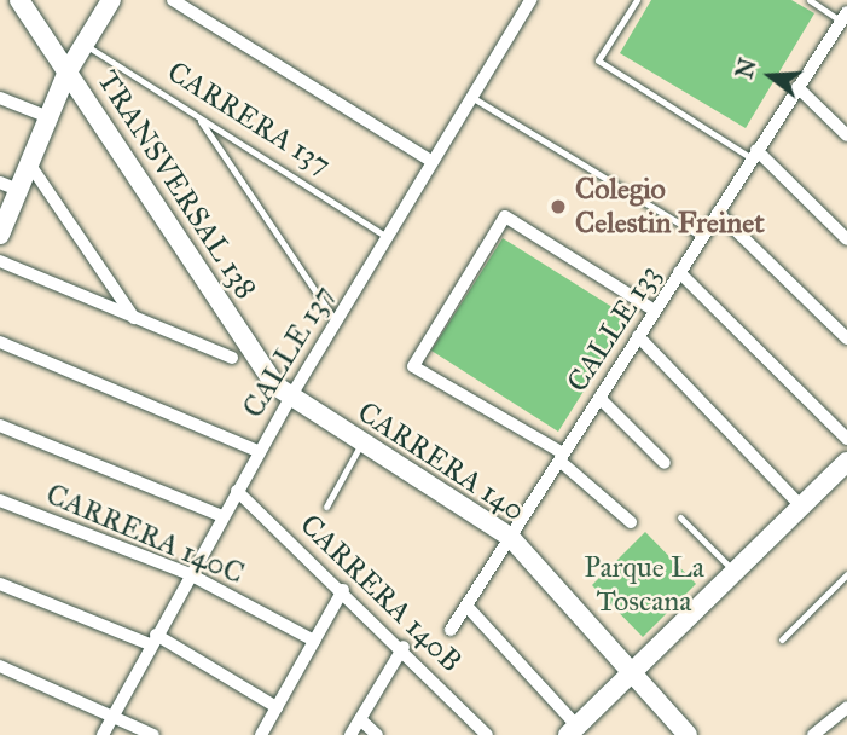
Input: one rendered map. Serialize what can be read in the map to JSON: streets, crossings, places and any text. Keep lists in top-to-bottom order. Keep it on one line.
{"streets":{"street":["TRANSVERSAL 138","CALLE 133","CALLE 137","CARRERA 140","CARRERA 140C","CARRERA 140B"],"lane":["CARRERA 137"]},"crossings":[["CARRERA 137","CALLE 137"],["TRANSVERSAL 138","CALLE 137"],["TRANSVERSAL 138","CARRERA 140"],["CALLE 133","CARRERA 140"],["CALLE 137","CARRERA 140"],["CALLE 137","CARRERA 140C"],["CALLE 137","CARRERA 140B"]],"parks":["Parque La Toscana"],"places":["Colegio Celestin Freinet"],"north":"left"}
